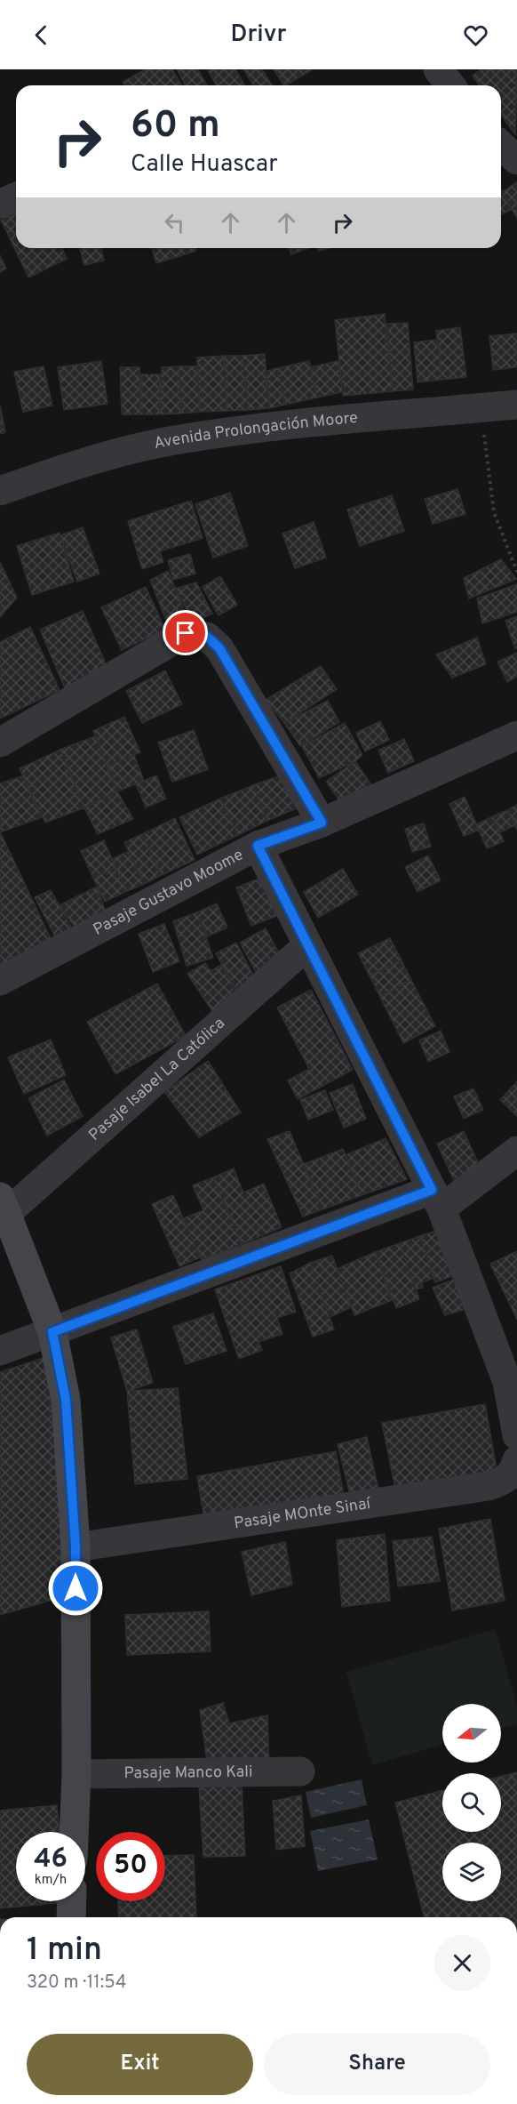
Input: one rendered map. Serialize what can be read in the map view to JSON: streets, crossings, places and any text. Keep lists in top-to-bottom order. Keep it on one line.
{"streets":{"street":["Avenida Prolongación Moore","Pasaje Gustavo Moome","Pasaje Isabel La Católica","Pasaje MOnte Sinaí","Pasaje Manco Kali"]},"north":"left","page":{"header":"Drivr","turn":["60 m","Calle Huascar"],"speed":"46 km/h","limit":"50","heading":["1 min","320 m · 11:54"],"buttons":["Exit","Share"]}}
